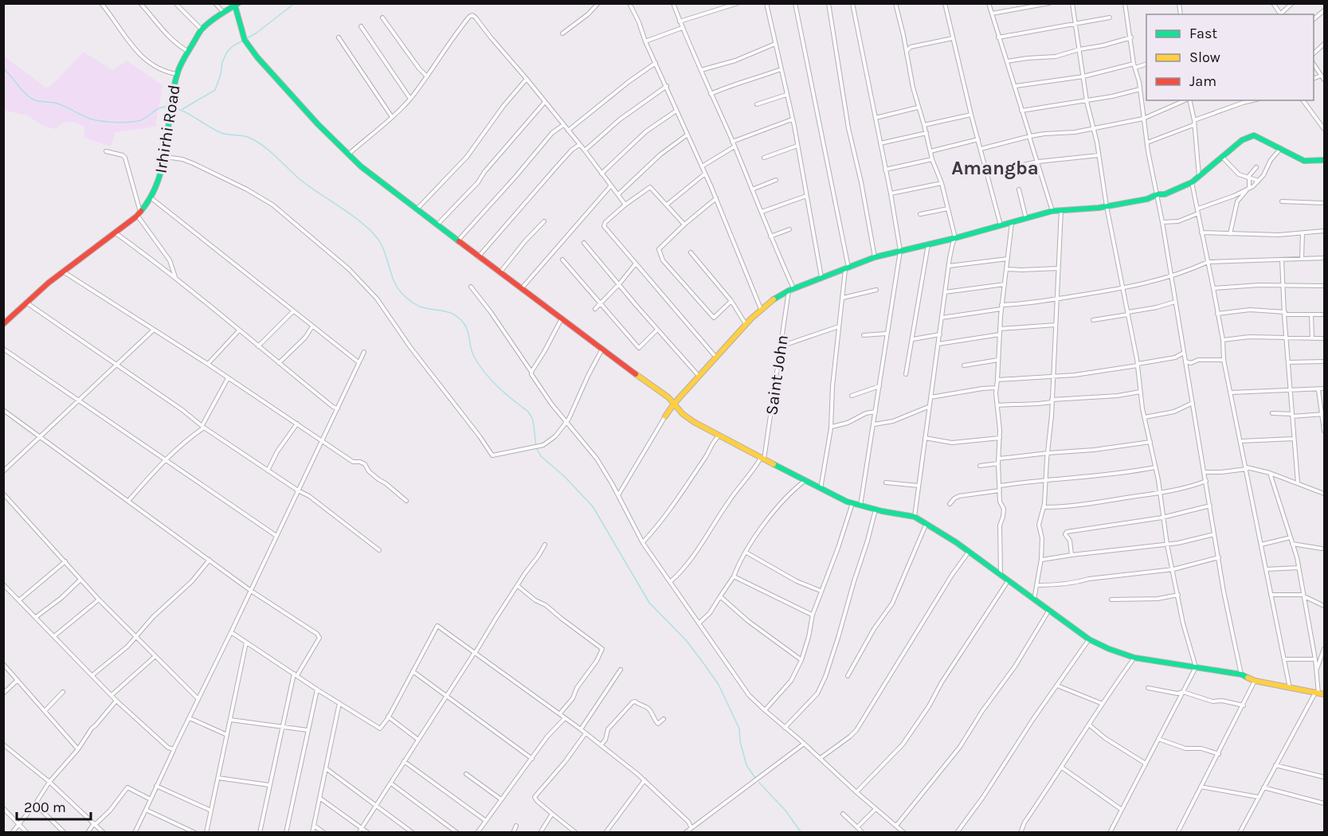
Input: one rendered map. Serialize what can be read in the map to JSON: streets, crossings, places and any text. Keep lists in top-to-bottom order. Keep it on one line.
{"streets":{"street":["Irhirhi Road","Saint John"]},"districts":["Amangba"],"legend":["Fast","Slow","Jam"],"scale_bar":"200 m"}
